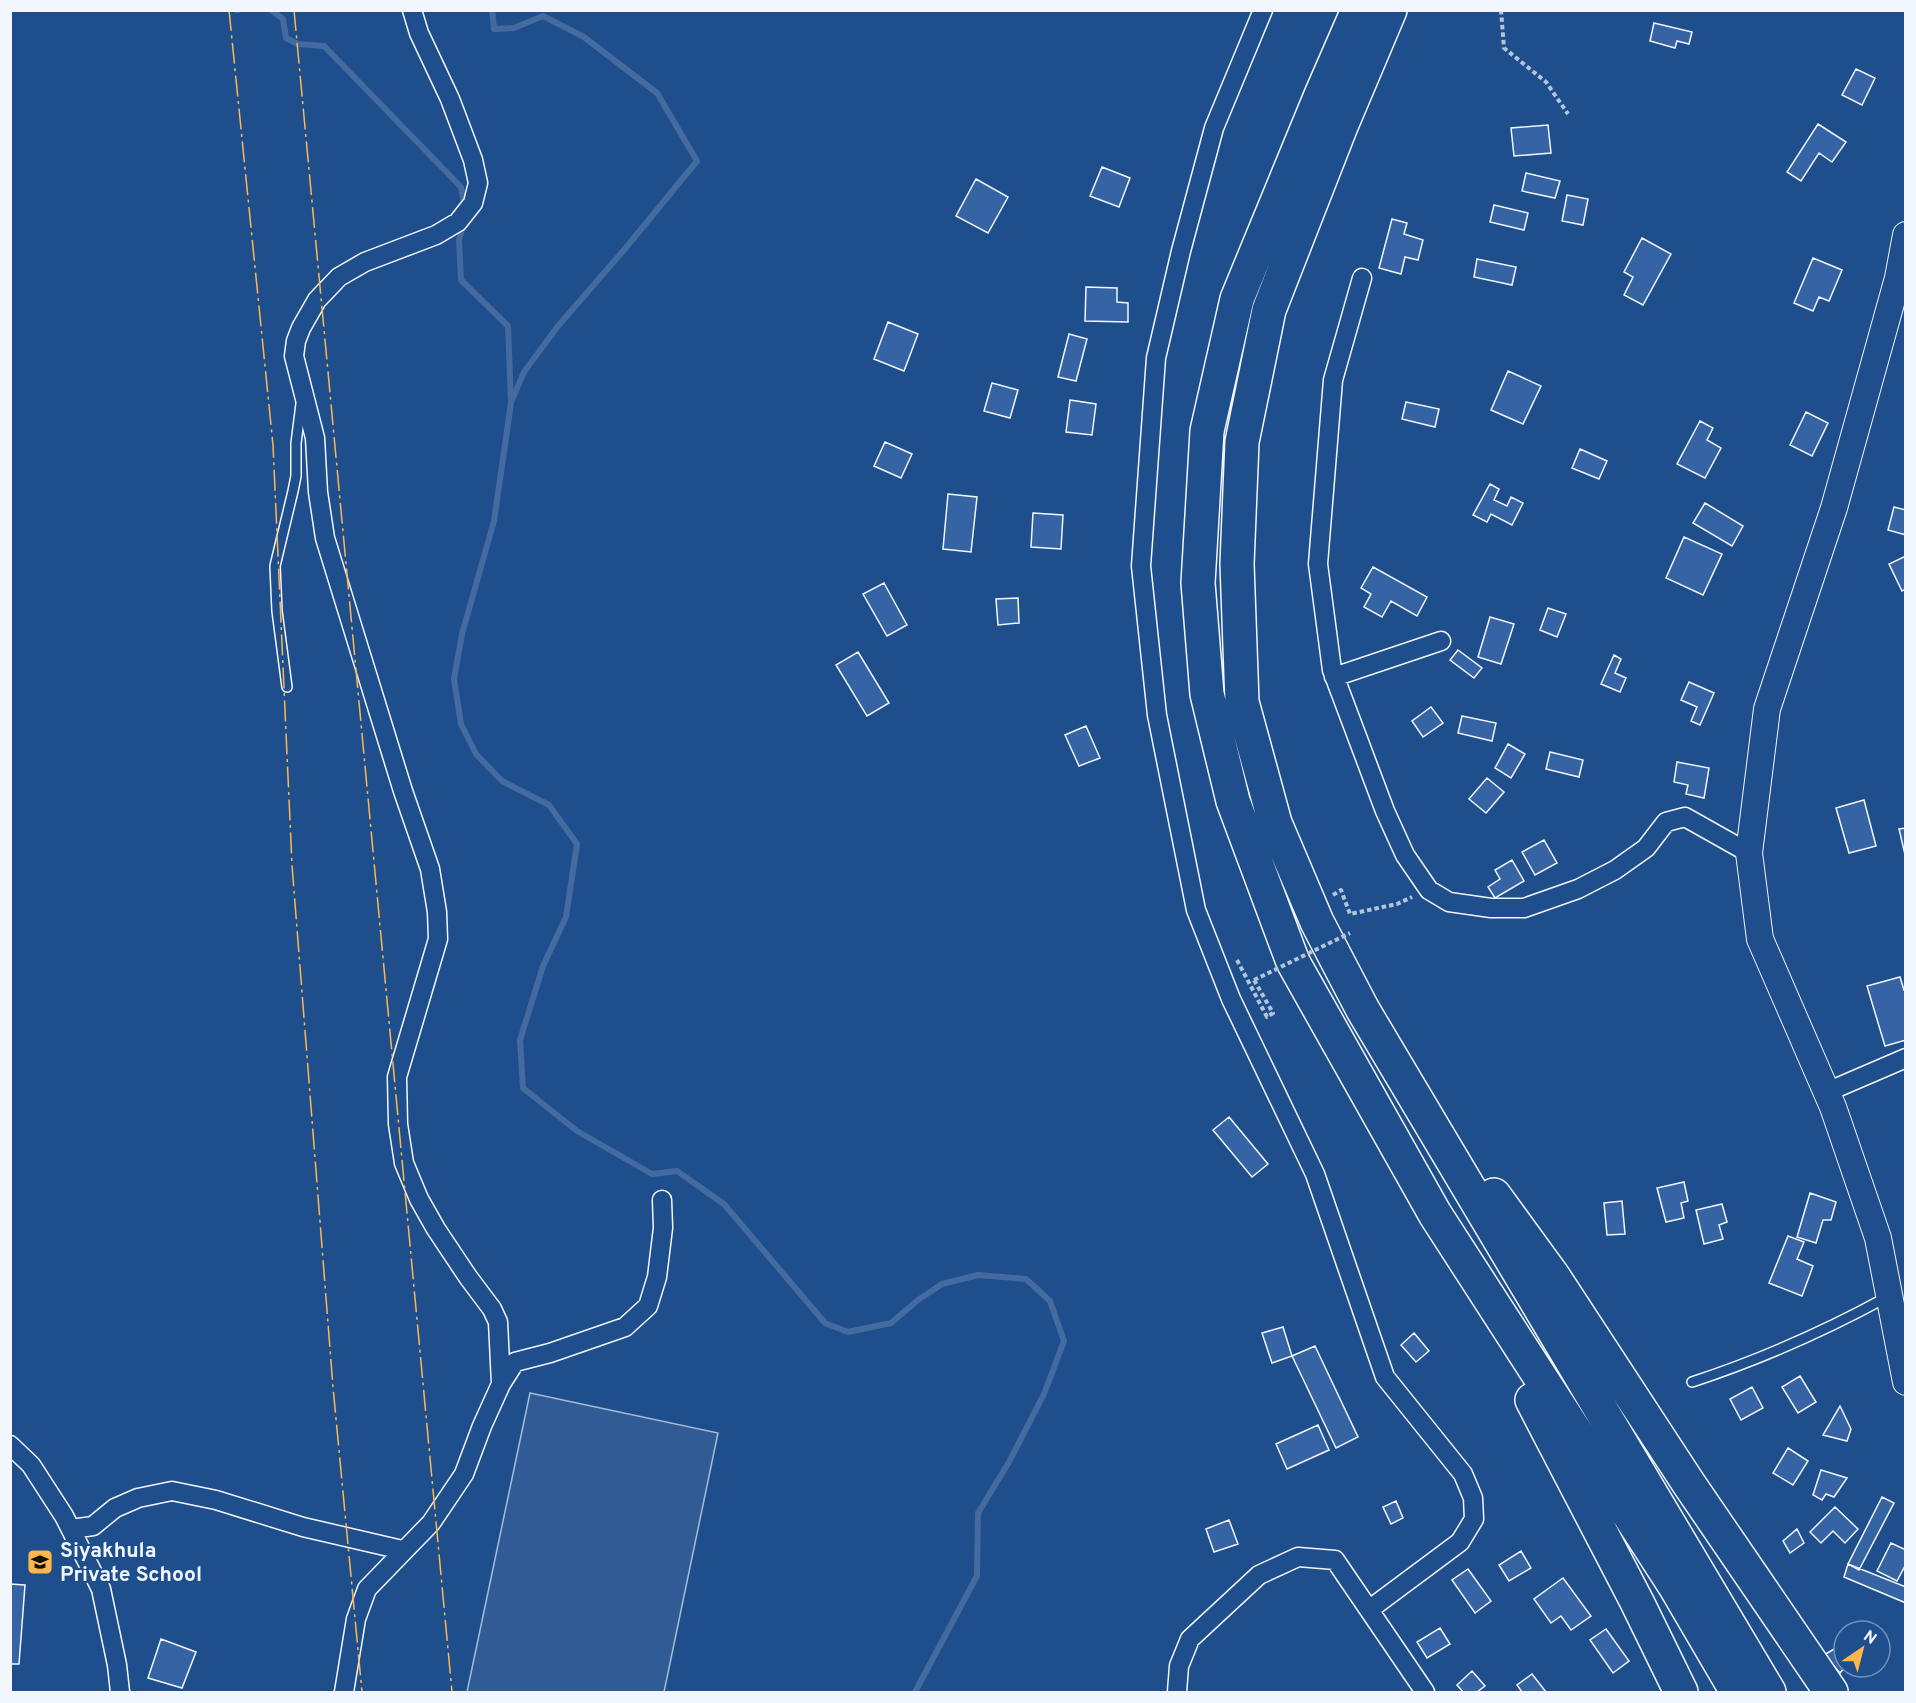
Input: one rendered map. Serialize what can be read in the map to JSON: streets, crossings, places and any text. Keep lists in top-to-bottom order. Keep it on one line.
{"places":{"school or university":["Siyakhula Private School"]},"north":"top right"}
